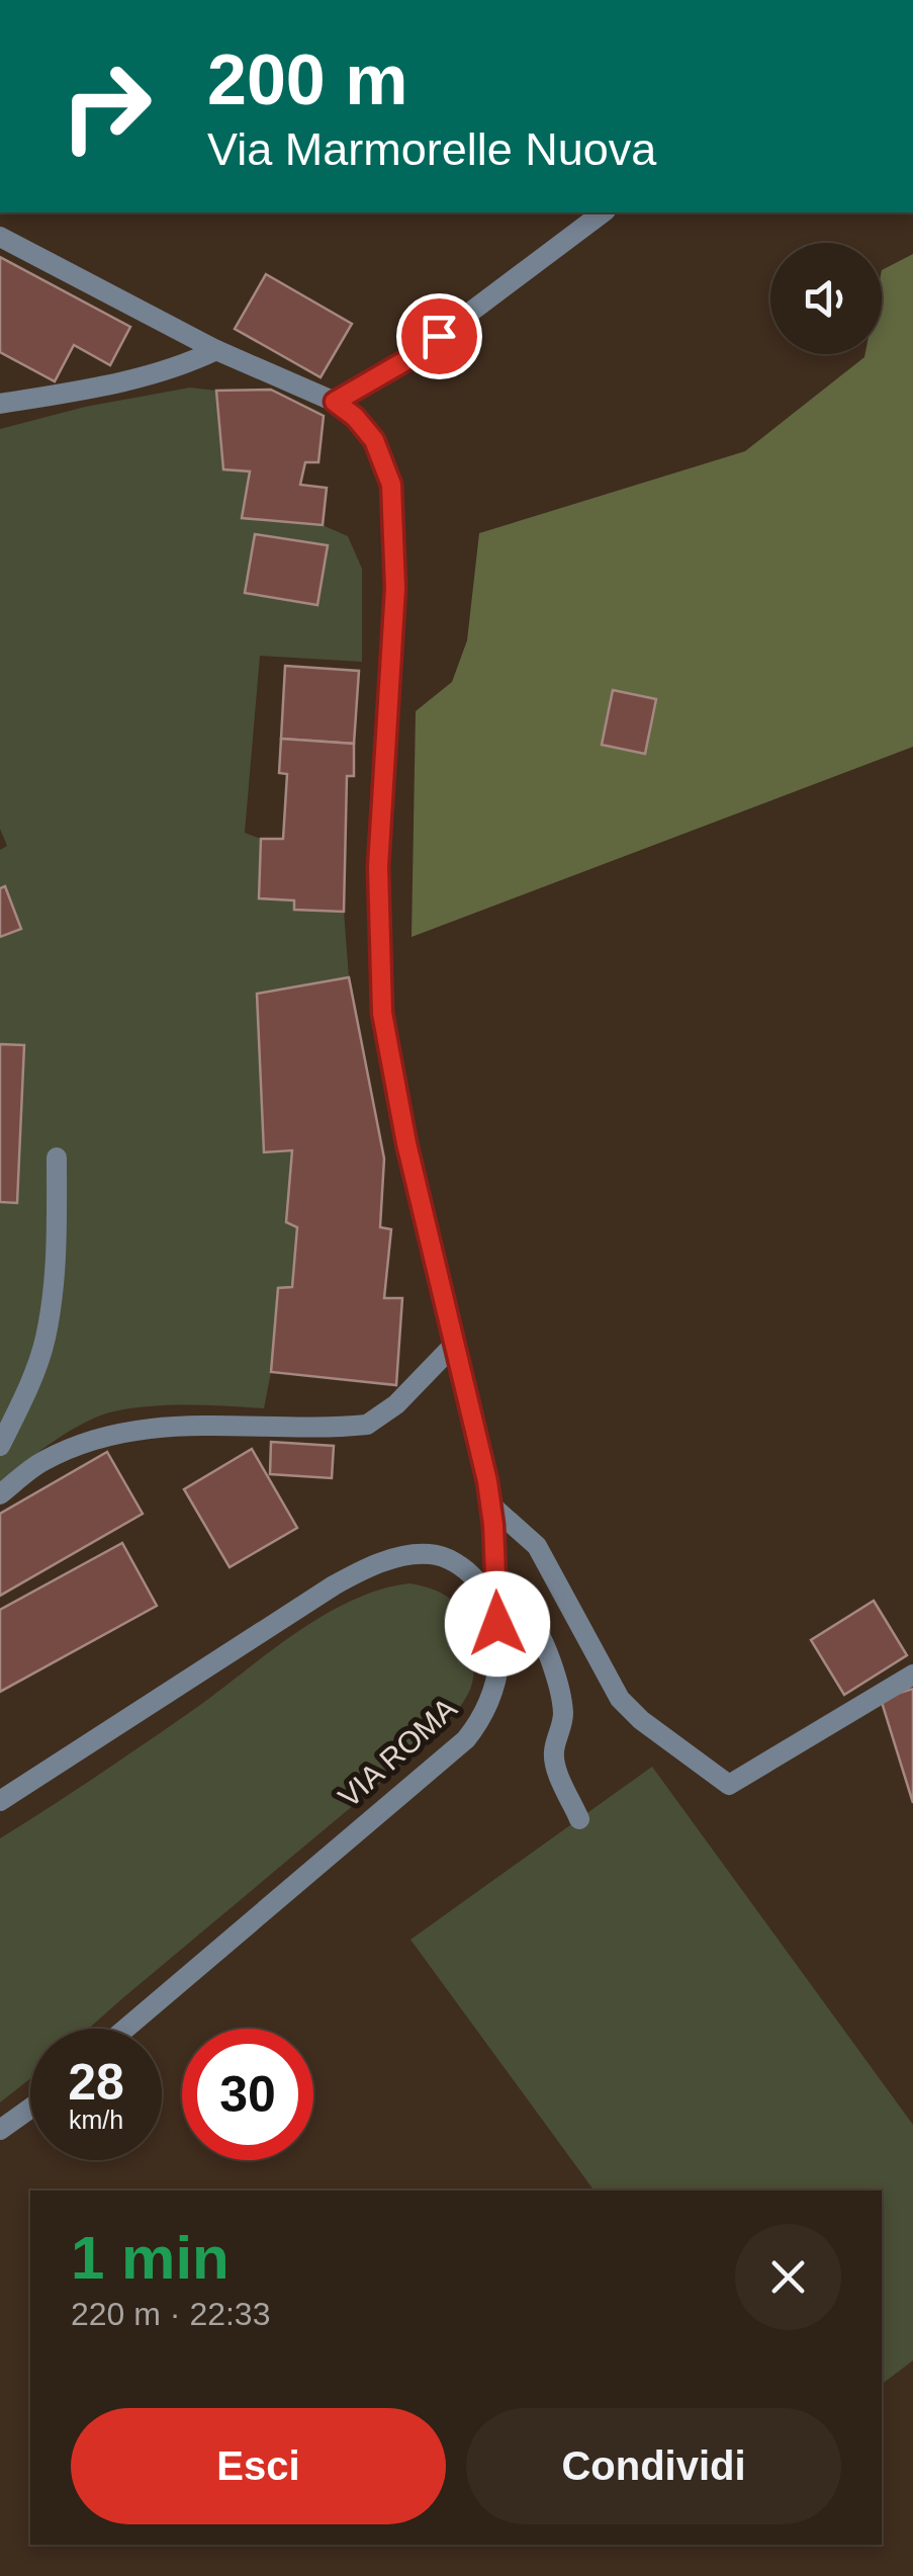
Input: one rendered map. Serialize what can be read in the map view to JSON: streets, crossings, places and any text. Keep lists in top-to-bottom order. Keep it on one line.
{"streets":{"street":["VIA ROMA"]},"page":{"turn":["200 m","Via Marmorelle Nuova"],"speed":"28 km/h","limit":"30","heading":["1 min","220 m · 22:33"],"buttons":["Esci","Condividi"]}}
